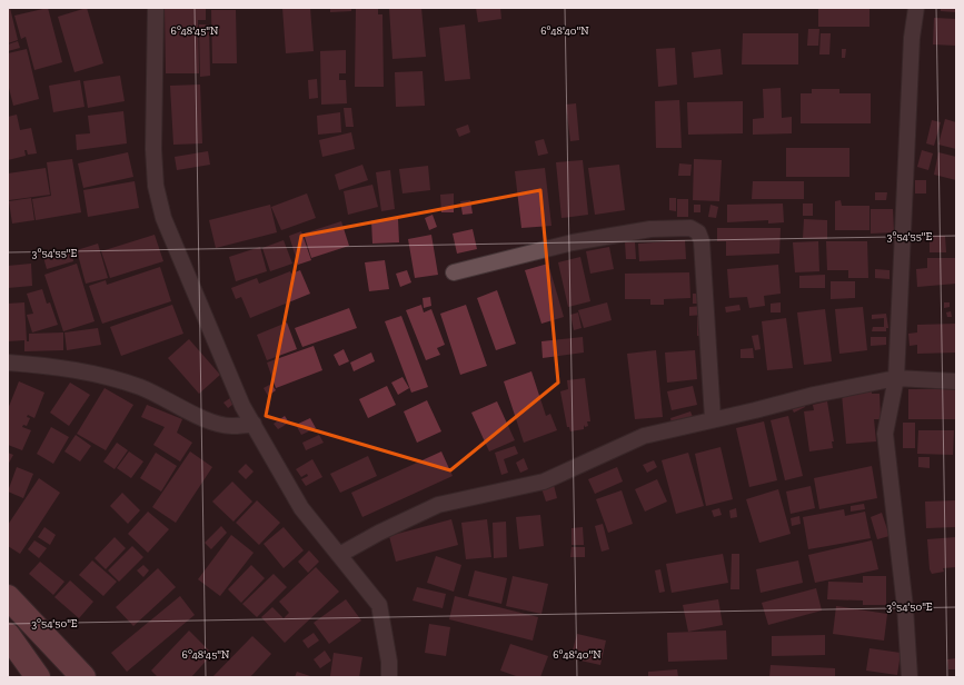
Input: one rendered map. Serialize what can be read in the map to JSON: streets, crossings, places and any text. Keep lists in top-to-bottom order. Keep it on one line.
{"coordinates":["6°48'45\"N","6°48'40\"N","3°54'55\"E","3°54'50\"E"]}
